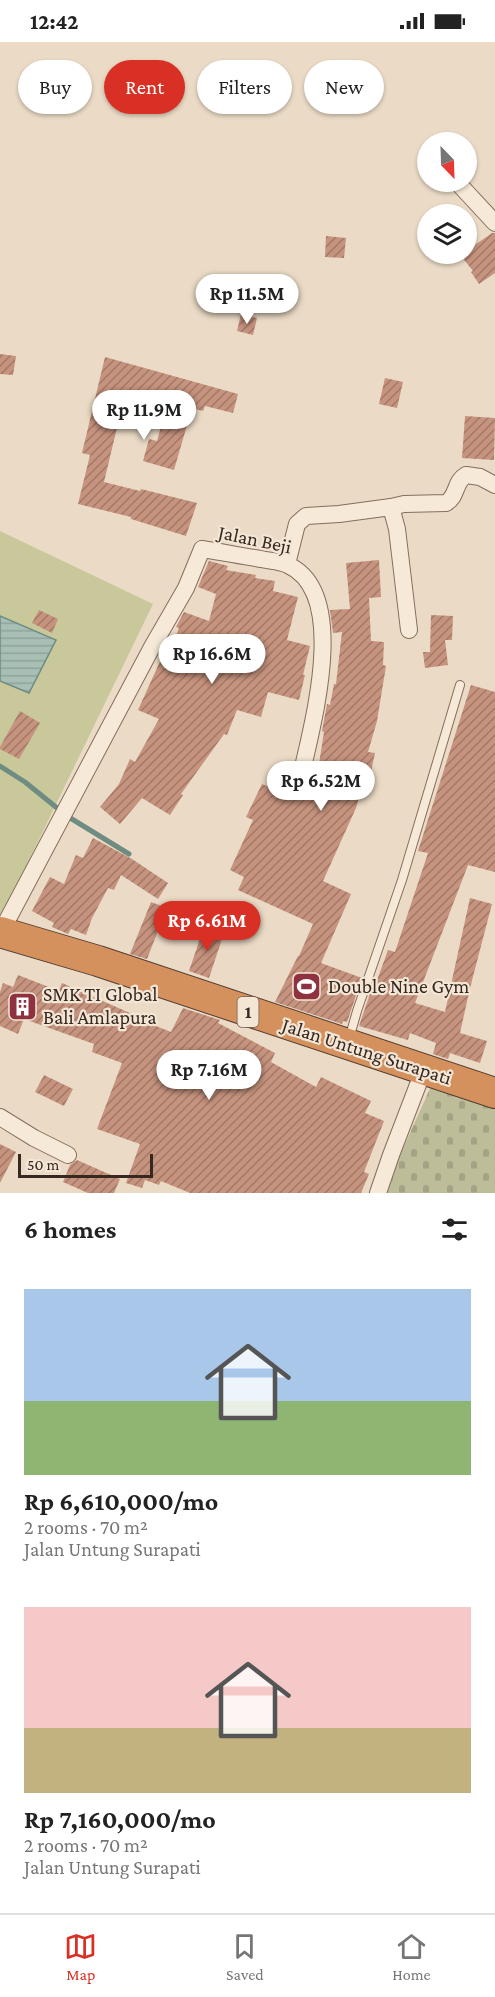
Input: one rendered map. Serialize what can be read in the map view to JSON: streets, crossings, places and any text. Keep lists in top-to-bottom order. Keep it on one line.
{"streets":{"highway":["1","Jalan Untung Surapati"],"street":["Jalan Beji"]},"crossings":[["Jalan Beji","Jalan Untung Surapati"]],"places":{"sports":["Double Nine Gym"],"building":["SMK TI Global Bali Amlapura"]},"scale_bar":"50 m","north":"bottom right","page":{"status":"12:42","chip":["Buy","Rent","Filters","New"],"price":["Rp 11.5M","Rp 11.9M","Rp 16.6M","Rp 6.52M","Rp 6.61M","Rp 7.16M"],"scale":"50 m","heading":"6 homes","list":[{"name":"Rp 6,610,000/mo","note":"2 rooms · 70 m² · Jalan Untung Surapati"},{"name":"Rp 7,160,000/mo","note":"2 rooms · 70 m² · Jalan Untung Surapati"}],"tabs":["Map","Saved","Home"]}}
